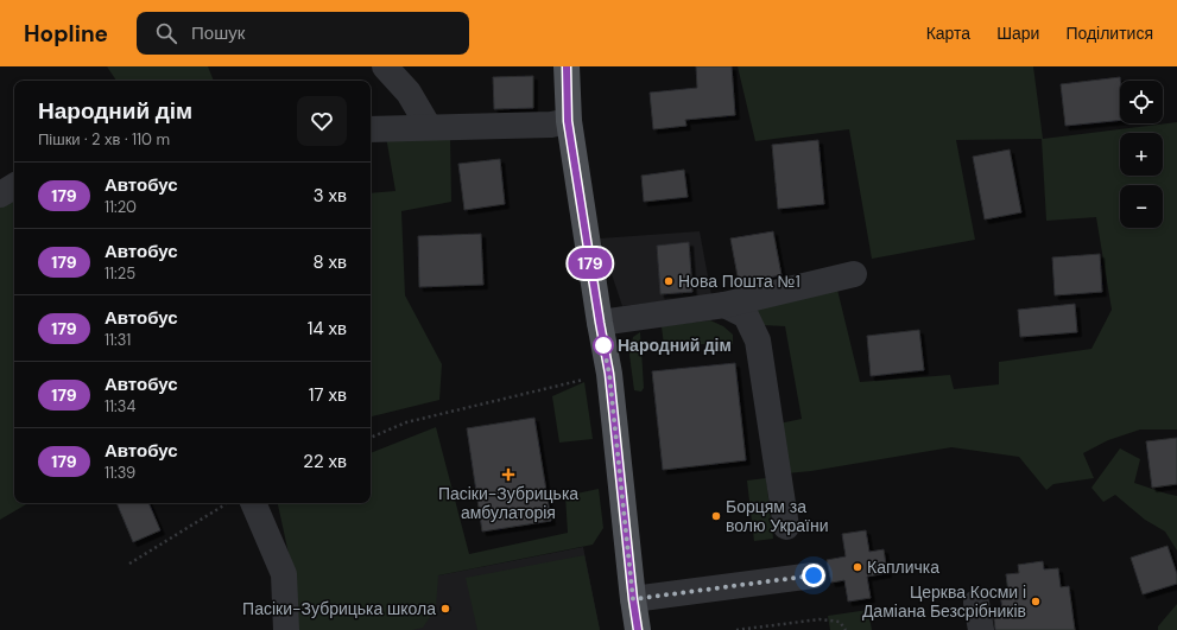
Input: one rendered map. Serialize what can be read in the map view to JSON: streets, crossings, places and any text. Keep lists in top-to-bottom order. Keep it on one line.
{"places":{"other":["Нова Пошта №1","Народний дім","Борцям за волю України","Капличка","Церква Косми і Даміана Безсрібників","Пасіки-Зубрицька школа"],"health":["Пасіки-Зубрицька амбулаторія"]},"lines":["bus line 179"],"page":{"header":"Hopline","search":"Пошук","nav":["Карта","Шари","Поділитися"],"on_map":"179","map_buttons":["+","−"],"heading":["Народний дім","Пішки · 2 хв · 110 m"],"list":[{"mark":"179","name":"Автобус","note":"11:20","value":"3 хв"},{"mark":"179","name":"Автобус","note":"11:25","value":"8 хв"},{"mark":"179","name":"Автобус","note":"11:31","value":"14 хв"},{"mark":"179","name":"Автобус","note":"11:34","value":"17 хв"},{"mark":"179","name":"Автобус","note":"11:39","value":"22 хв"}]}}
